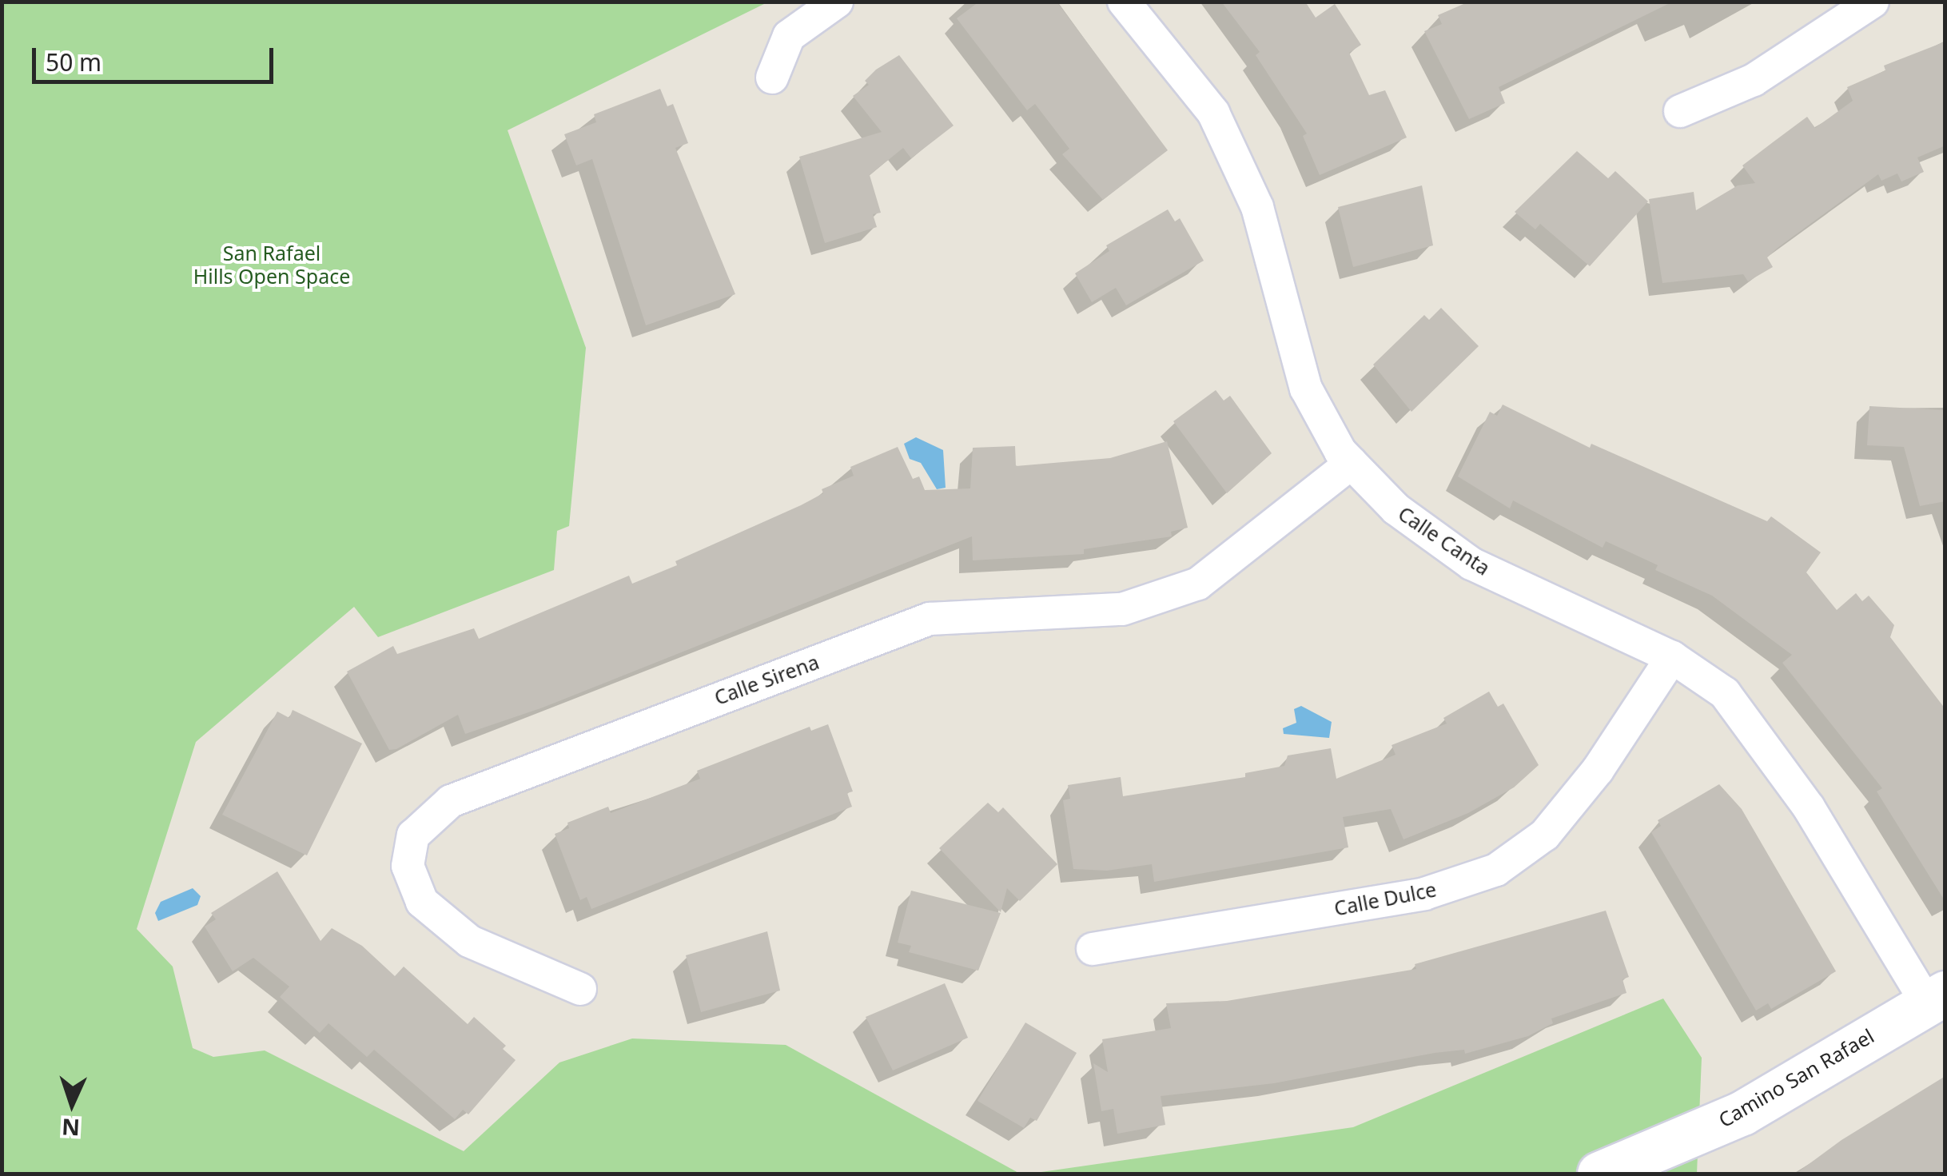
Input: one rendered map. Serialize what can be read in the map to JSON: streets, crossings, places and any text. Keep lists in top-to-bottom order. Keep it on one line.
{"streets":{"street":["Calle Canta","Calle Sirena","Calle Dulce","Camino San Rafael"]},"crossings":[["Calle Canta","Calle Sirena"],["Calle Canta","Calle Dulce"],["Calle Canta","Camino San Rafael"]],"parks":["San Rafael Hills Open Space"],"scale_bar":"50 m","north":"bottom"}
